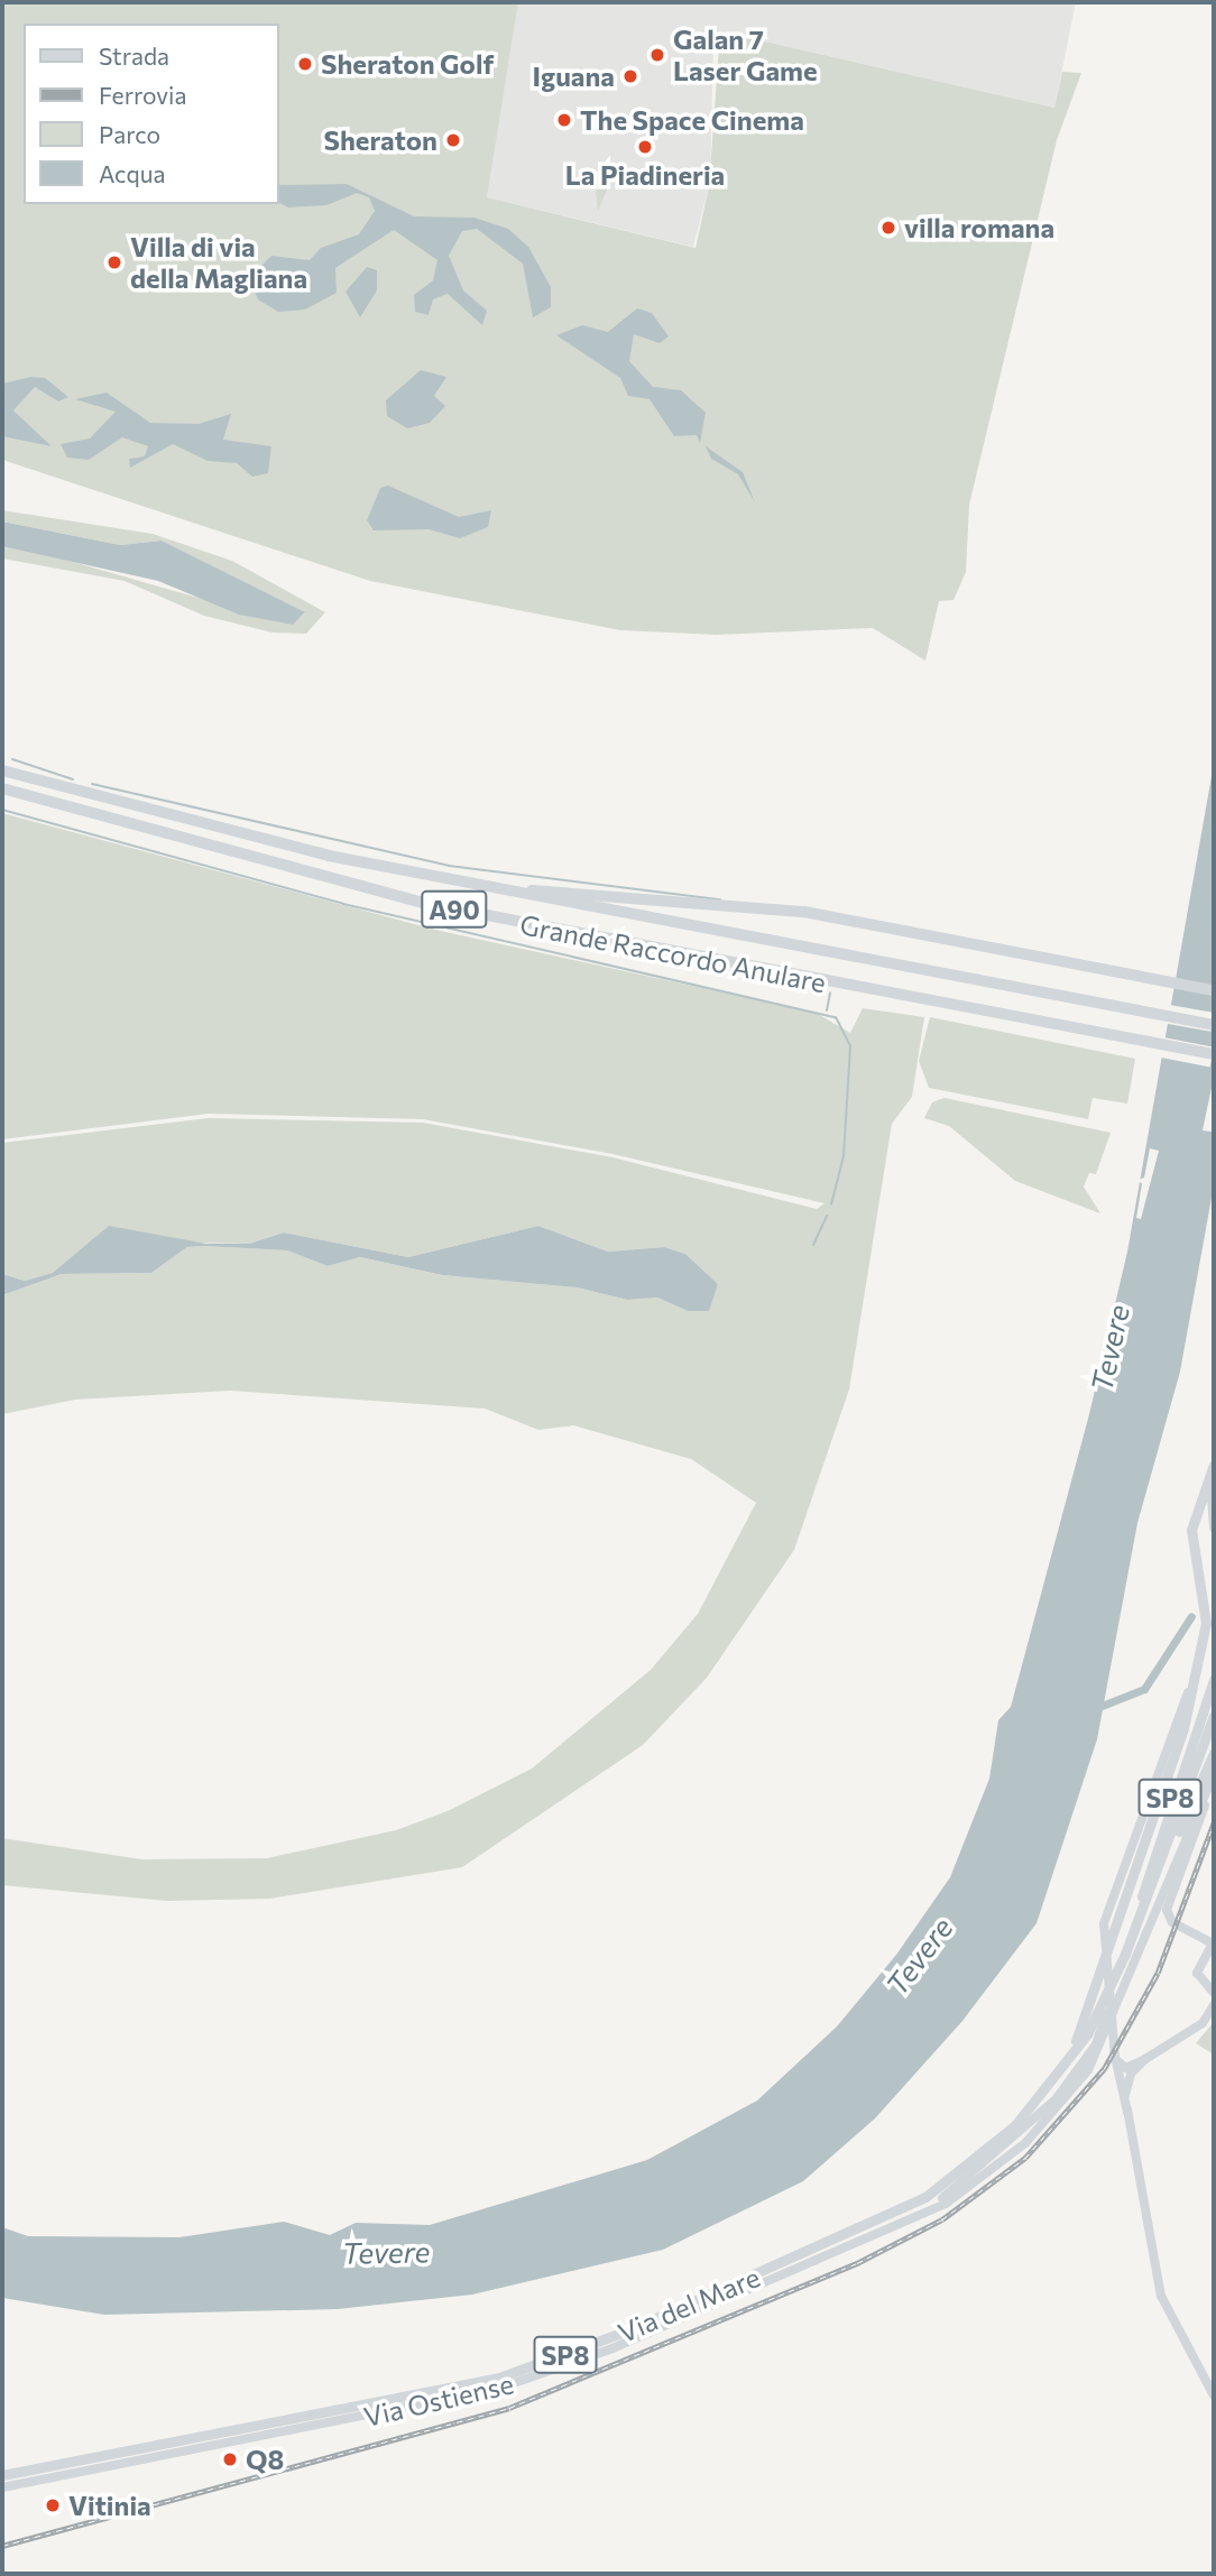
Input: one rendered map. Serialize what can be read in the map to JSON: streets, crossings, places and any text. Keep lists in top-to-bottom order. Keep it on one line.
{"streets":{"highway":["A90","Grande Raccordo Anulare"],"main road":["SP8","Via del Mare","Via Ostiense"]},"water":["Tevere"],"places":["Galan 7 Laser Game","Sheraton Golf","Iguana","The Space Cinema","Sheraton","La Piadineria","villa romana","Villa di via della Magliana","Q8","Vitinia"],"legend":["Strada","Ferrovia","Parco","Acqua"]}
